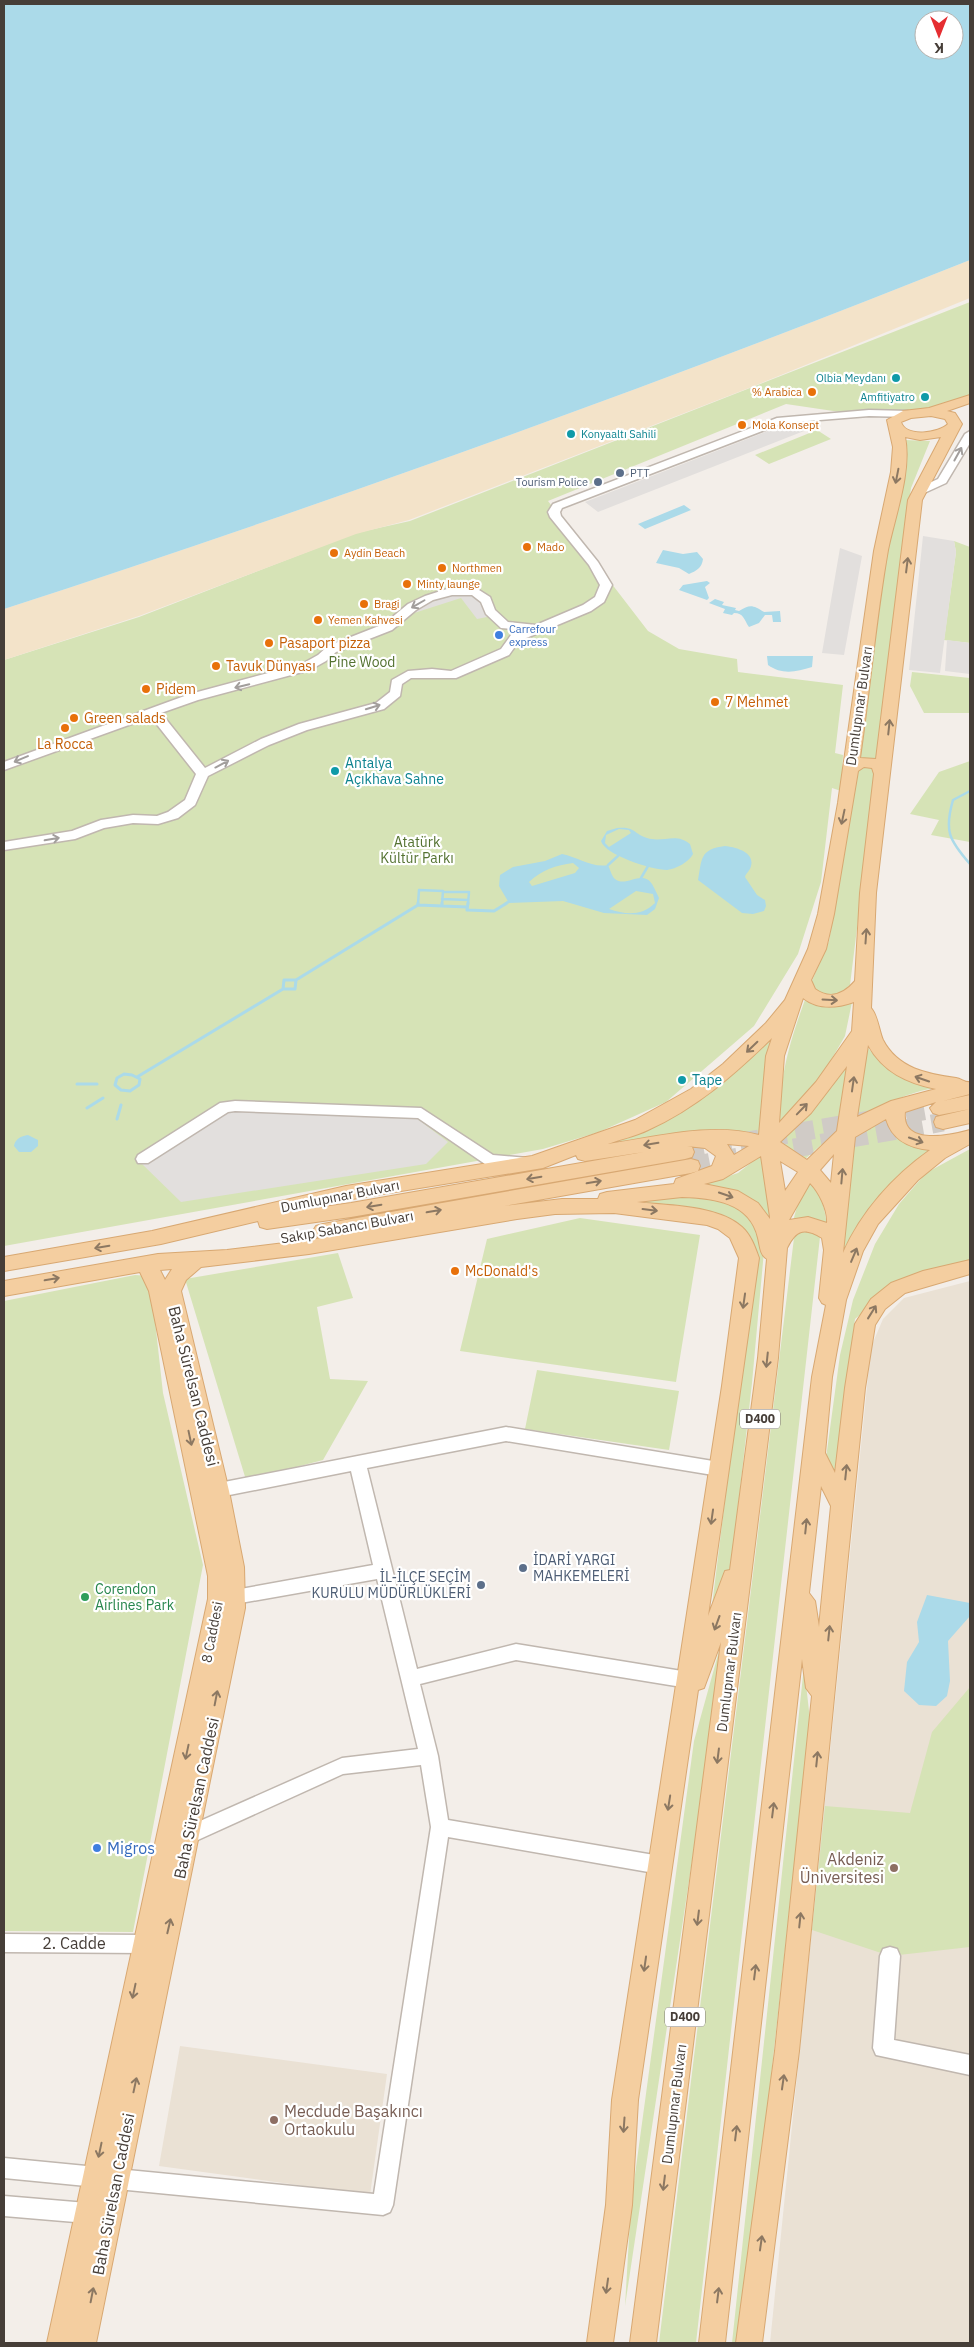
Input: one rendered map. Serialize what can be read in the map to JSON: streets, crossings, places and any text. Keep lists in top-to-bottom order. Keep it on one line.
{"streets":{"main road":["Dumlupınar Bulvarı","Sakıp Sabancı Bulvarı","Baha Sürelsan Caddesi","D400","8 Caddesi"],"street":["2. Cadde"]},"crossings":[["Sakıp Sabancı Bulvarı","8 Caddesi"],["Baha Sürelsan Caddesi","8 Caddesi"],["Baha Sürelsan Caddesi","2. Cadde"],["8 Caddesi","2. Cadde"]],"one_way":["8 Caddesi"],"parks":["Pine Wood","Atatürk Kültür Parkı"],"places":["Olbia Meydanı","% Arabica","Amfitiyatro","Mola Konsept","Konyaaltı Sahili","PTT","Tourism Police","Mado","Aydin Beach","Northmen","Minty launge","Bragi","Yemen Kahvesi","Carrefour express","Pasaport pizza","Tavuk Dünyası","Pidem","7 Mehmet","Green salads","La Rocca","Antalya Açıkhava Sahne","Tape","McDonald's","İDARİ YARGI MAHKEMELERİ","İL-İLÇE SEÇİM KURULU MÜDÜRLÜKLERİ","Corendon Airlines Park","Migros","Akdeniz Üniversitesi","Mecdude Başakıncı Ortaokulu"],"north":"bottom"}
